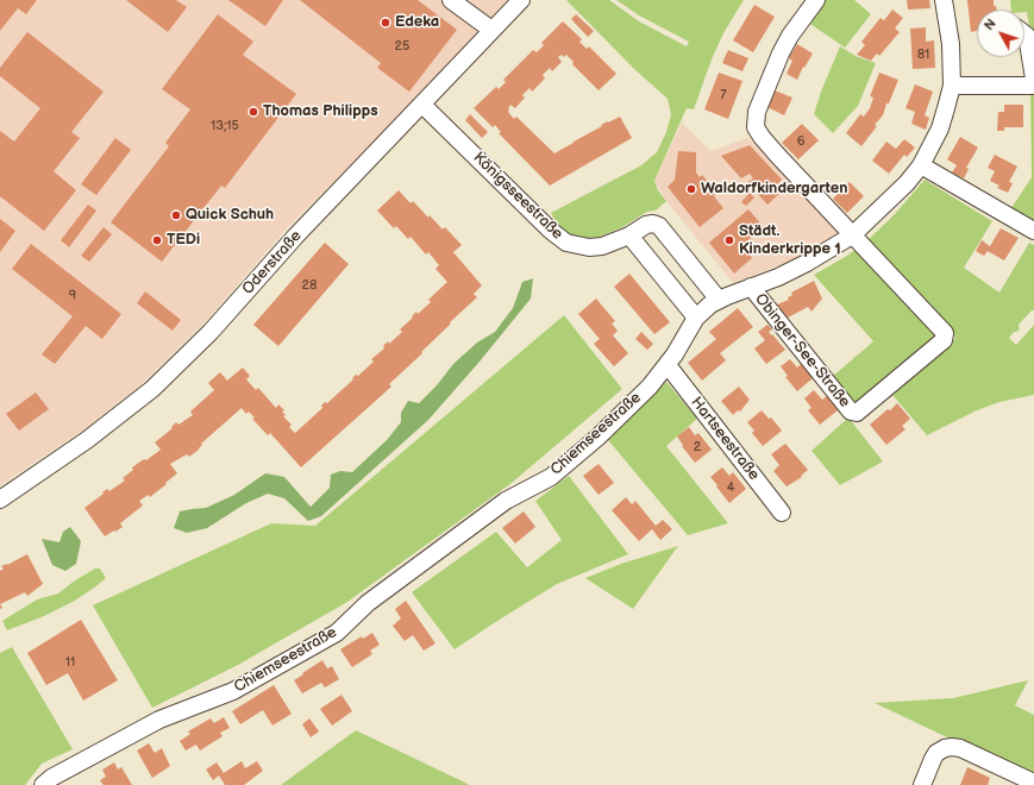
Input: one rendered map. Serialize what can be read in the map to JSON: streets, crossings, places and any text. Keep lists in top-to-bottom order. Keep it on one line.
{"streets":{"street":["Königsseestraße","Oderstraße","Obinger-See-Straße","Chiemseestraße","Hartseestraße"]},"crossings":[["Königsseestraße","Oderstraße"],["Königsseestraße","Chiemseestraße"],["Obinger-See-Straße","Chiemseestraße"],["Chiemseestraße","Hartseestraße"]],"places":["Edeka","Thomas Philipps","Waldorfkindergarten","Quick Schuh","TEDi","Städt. Kinderkrippe 1"],"house_numbers":["25","81","7","13;15","6","28","9","2","4","11"],"north":"top left"}
